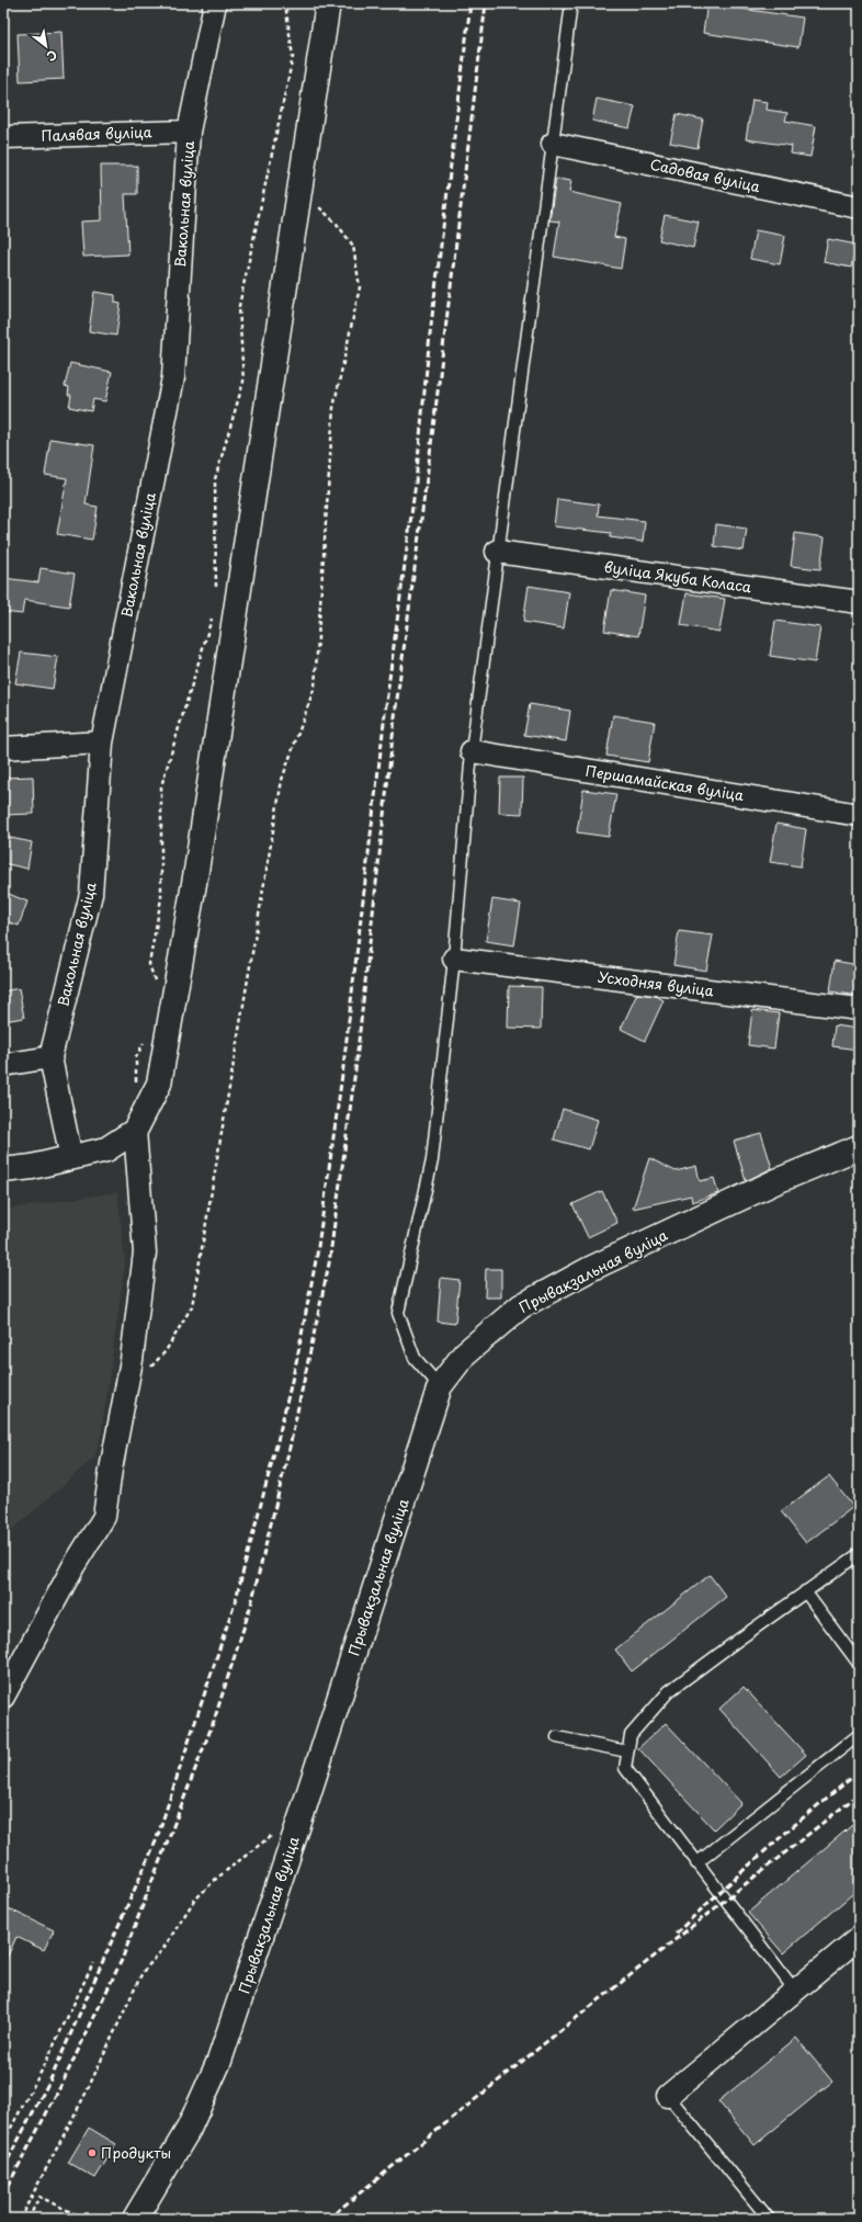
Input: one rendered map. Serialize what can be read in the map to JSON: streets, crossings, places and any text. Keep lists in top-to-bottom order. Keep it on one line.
{"streets":{"street":["Палявая вуліца","Садовая вуліца","Вакольная вуліца","вуліца Якуба Коласа","Першамайская вуліца","Усходняя вуліца","Прывакзальная вуліца"]},"crossings":[["Палявая вуліца","Вакольная вуліца"]],"places":["Продукты"],"north":"bottom right"}
